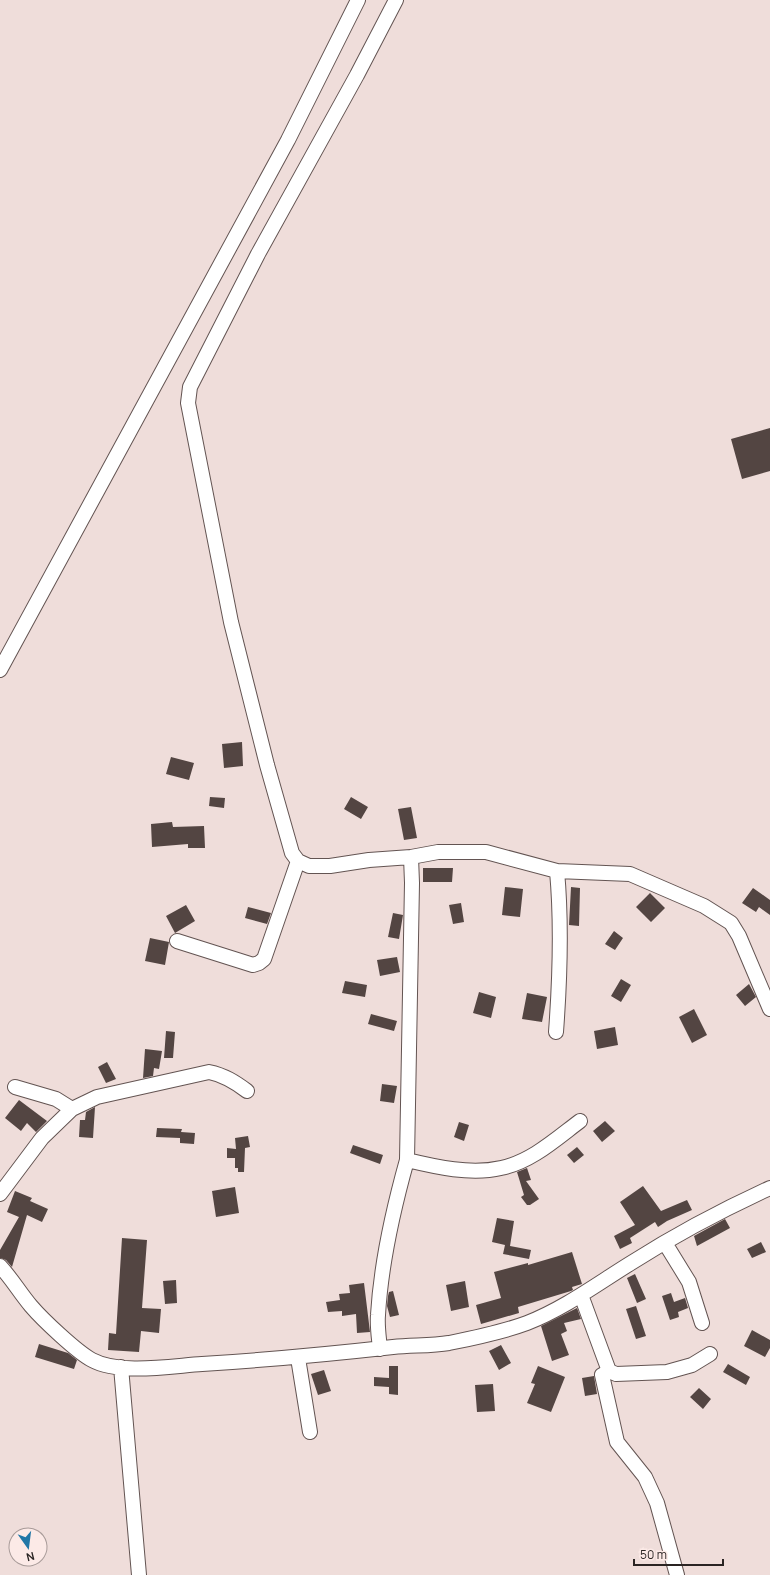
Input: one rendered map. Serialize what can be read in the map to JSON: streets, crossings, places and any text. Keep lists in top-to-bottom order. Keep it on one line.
{"scale_bar":"50 m","north":"bottom"}
